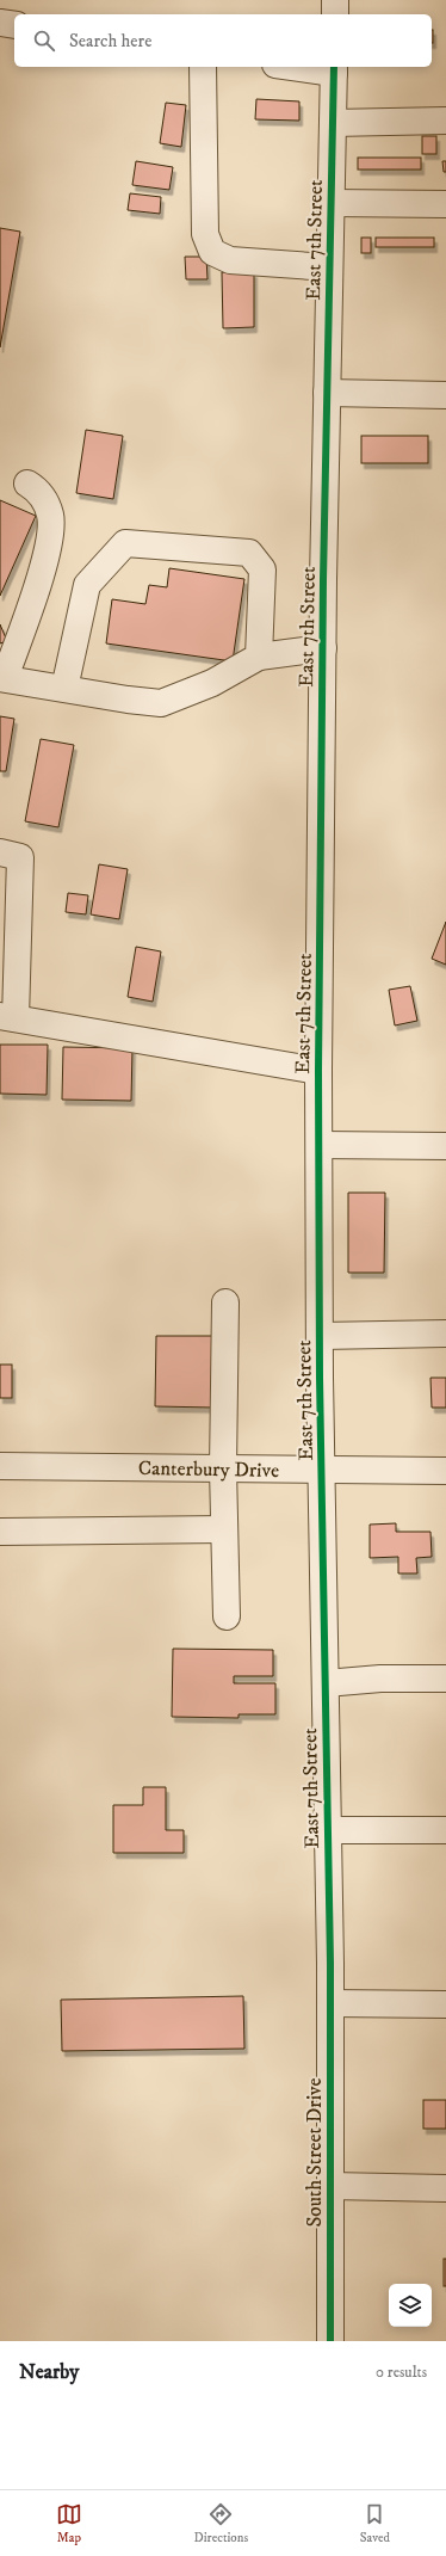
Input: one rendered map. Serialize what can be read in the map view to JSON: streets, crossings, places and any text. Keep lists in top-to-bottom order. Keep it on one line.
{"streets":{"street":["East 7th Street","Canterbury Drive","South Street Drive"]},"crossings":[["East 7th Street","Canterbury Drive"],["East 7th Street","South Street Drive"]],"page":{"search":"Search here","heading":["Nearby","0 results"],"nav":["Map","Directions","Saved"]}}
